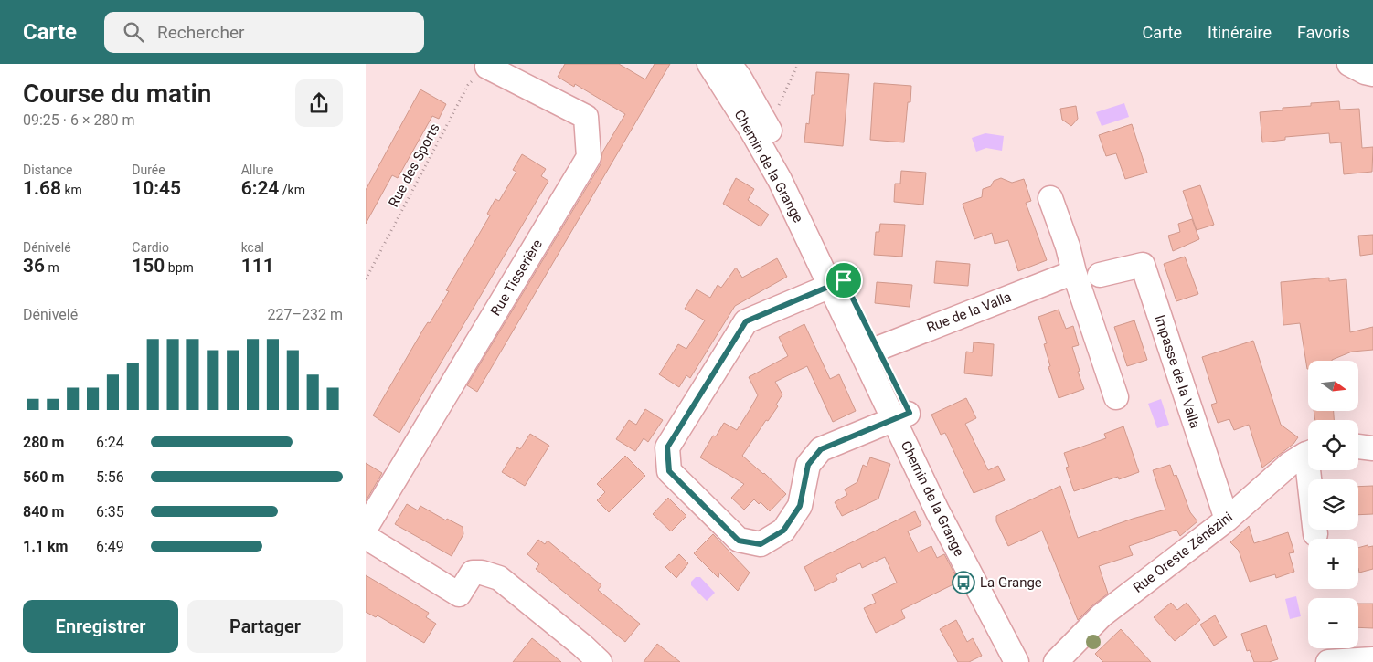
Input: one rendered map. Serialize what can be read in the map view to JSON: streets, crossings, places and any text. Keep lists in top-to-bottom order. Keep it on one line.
{"streets":{"street":["Chemin de la Grange","Rue Tisserière","Rue de la Valla","Impasse de la Valla","Rue Oreste Zénézini"],"path":["Rue des Sports"]},"crossings":[["Rue des Sports","Rue Tisserière"],["Chemin de la Grange","Rue de la Valla"],["Impasse de la Valla","Rue Oreste Zénézini"]],"places":{"bus stop":["La Grange"]},"north":"right","page":{"header":"Carte","search":"Rechercher","nav":["Carte","Itinéraire","Favoris"],"heading":["Course du matin","09:25 · 6 × 280 m"],"stats":[["Distance","1.68 km"],["Durée","10:45"],["Allure","6:24 /km"],["Dénivelé","36 m"],["Cardio","150 bpm"],["kcal","111"]],"chart":["Dénivelé","227–232 m"],"map_buttons":["+","−"],"list":[{"name":"280 m","note":"6:24"},{"name":"560 m","note":"5:56"},{"name":"840 m","note":"6:35"},{"name":"1.1 km","note":"6:49"}],"buttons":["Enregistrer","Partager"]}}
